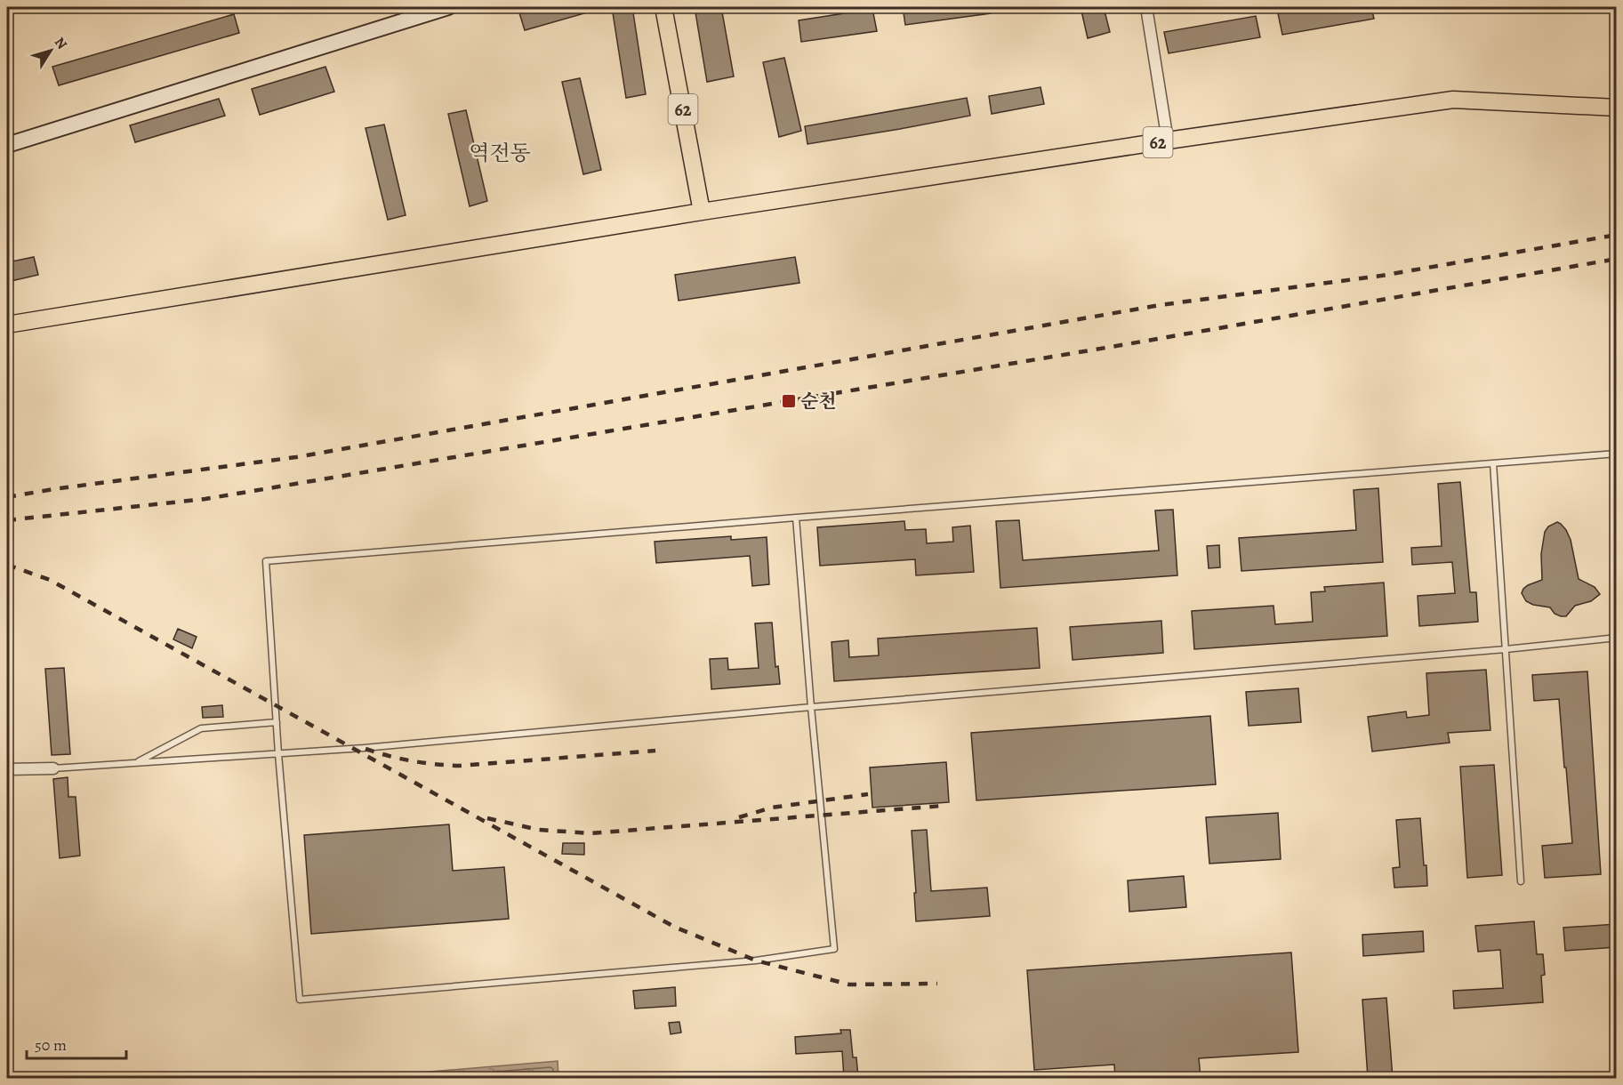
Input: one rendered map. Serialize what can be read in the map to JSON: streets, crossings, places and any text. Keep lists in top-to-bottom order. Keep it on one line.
{"streets":{"main road":["62"]},"districts":["역전동"],"places":{"transit":["순천"]},"scale_bar":"50 m","north":"top right"}
